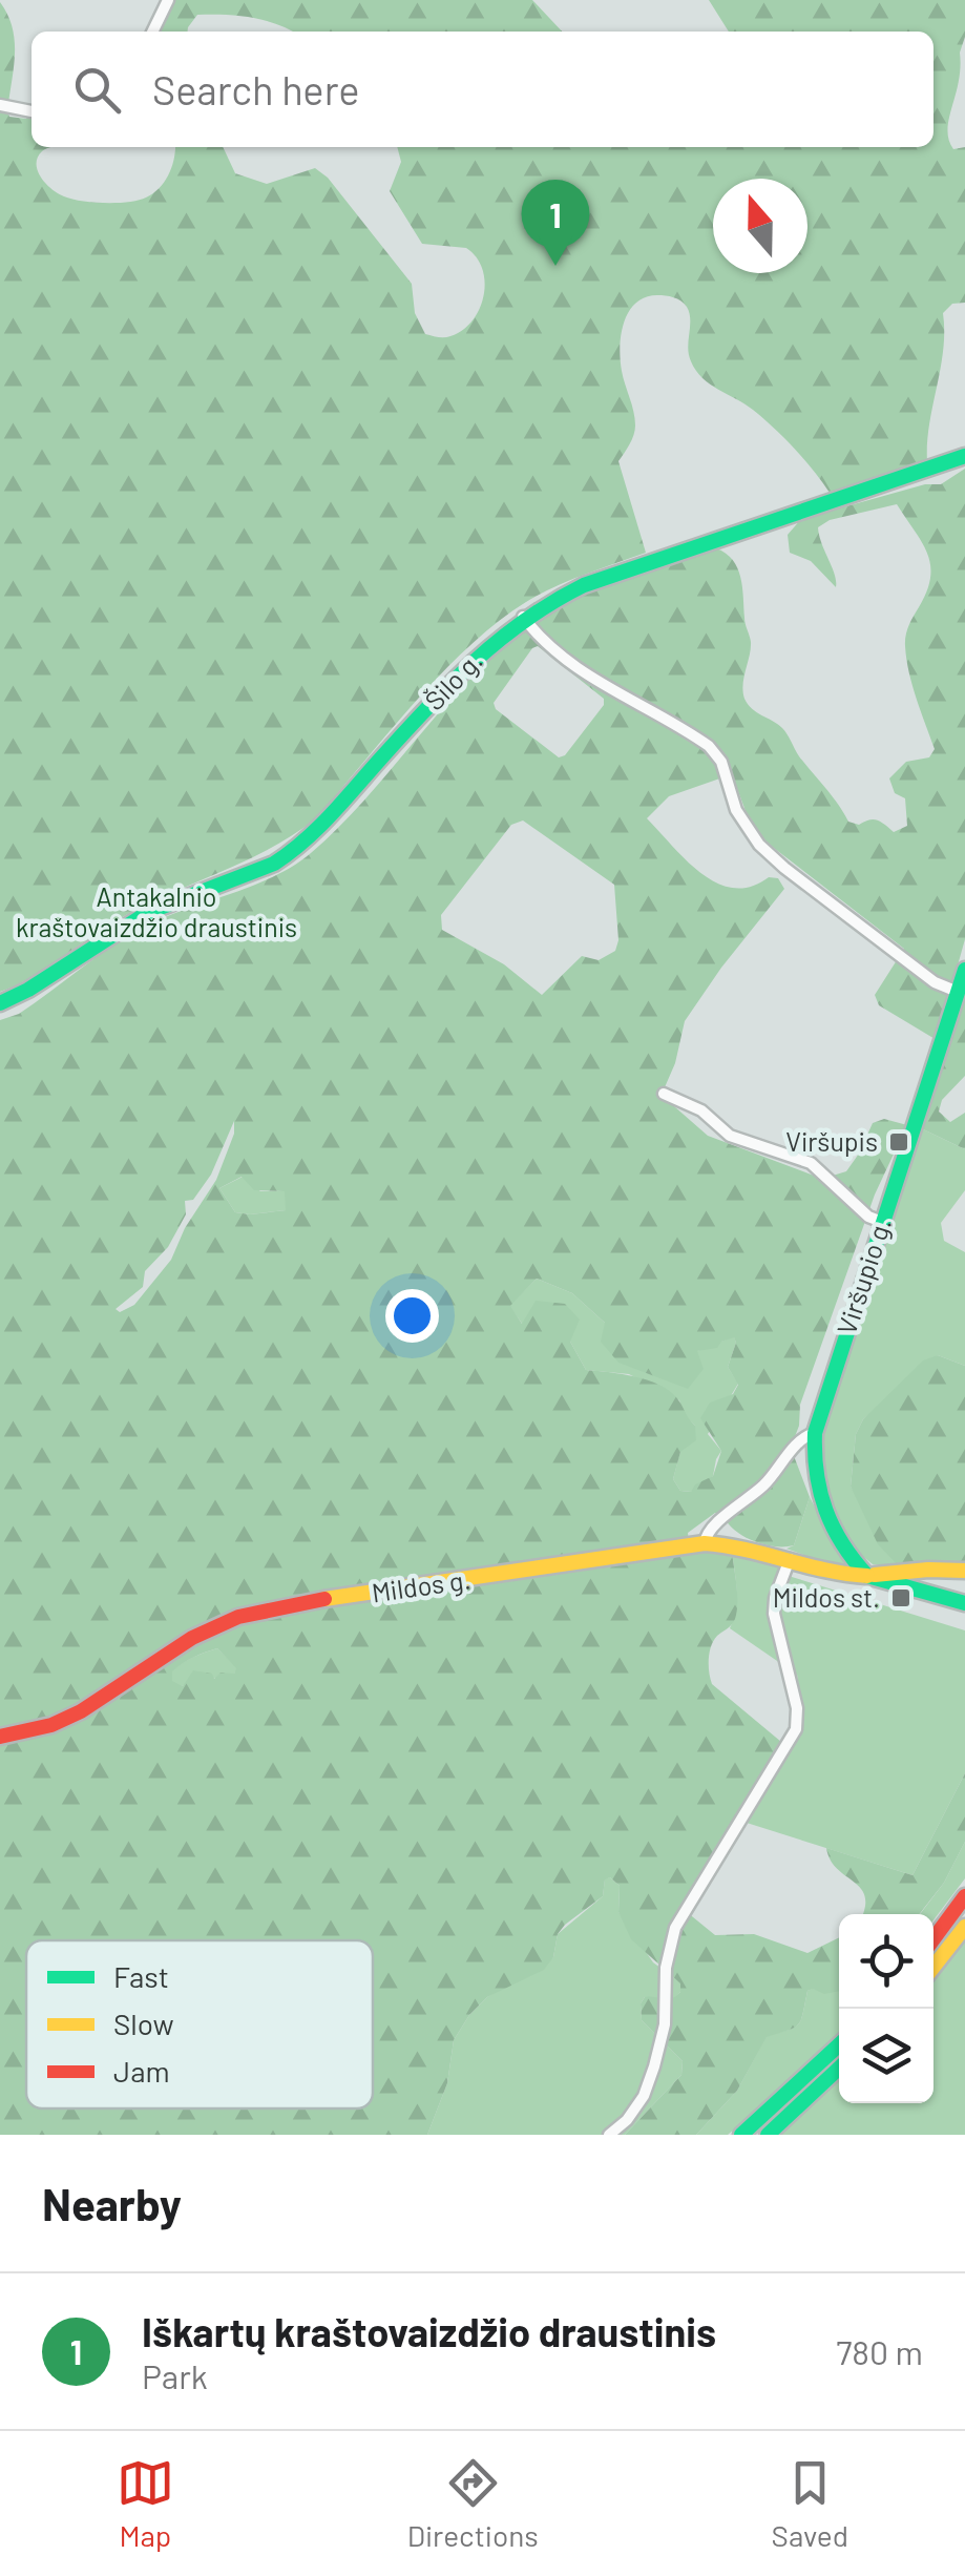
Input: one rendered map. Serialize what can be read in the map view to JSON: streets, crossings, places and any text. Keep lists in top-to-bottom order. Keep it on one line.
{"streets":{"street":["Šilo g.","Viršupio g.","Mildos g."]},"crossings":[["Viršupio g.","Mildos g."]],"parks":["Antakalnio kraštovaizdžio draustinis"],"places":{"transit":["Viršupis","Mildos st."]},"legend":["Fast","Slow","Jam"],"north":"top","page":{"search":"Search here","pins":"1","heading":"Nearby","list":[{"mark":"1","name":"Iškartų kraštovaizdžio draustinis","note":"Park","value":"780 m"}],"nav":["Map","Directions","Saved"]}}
